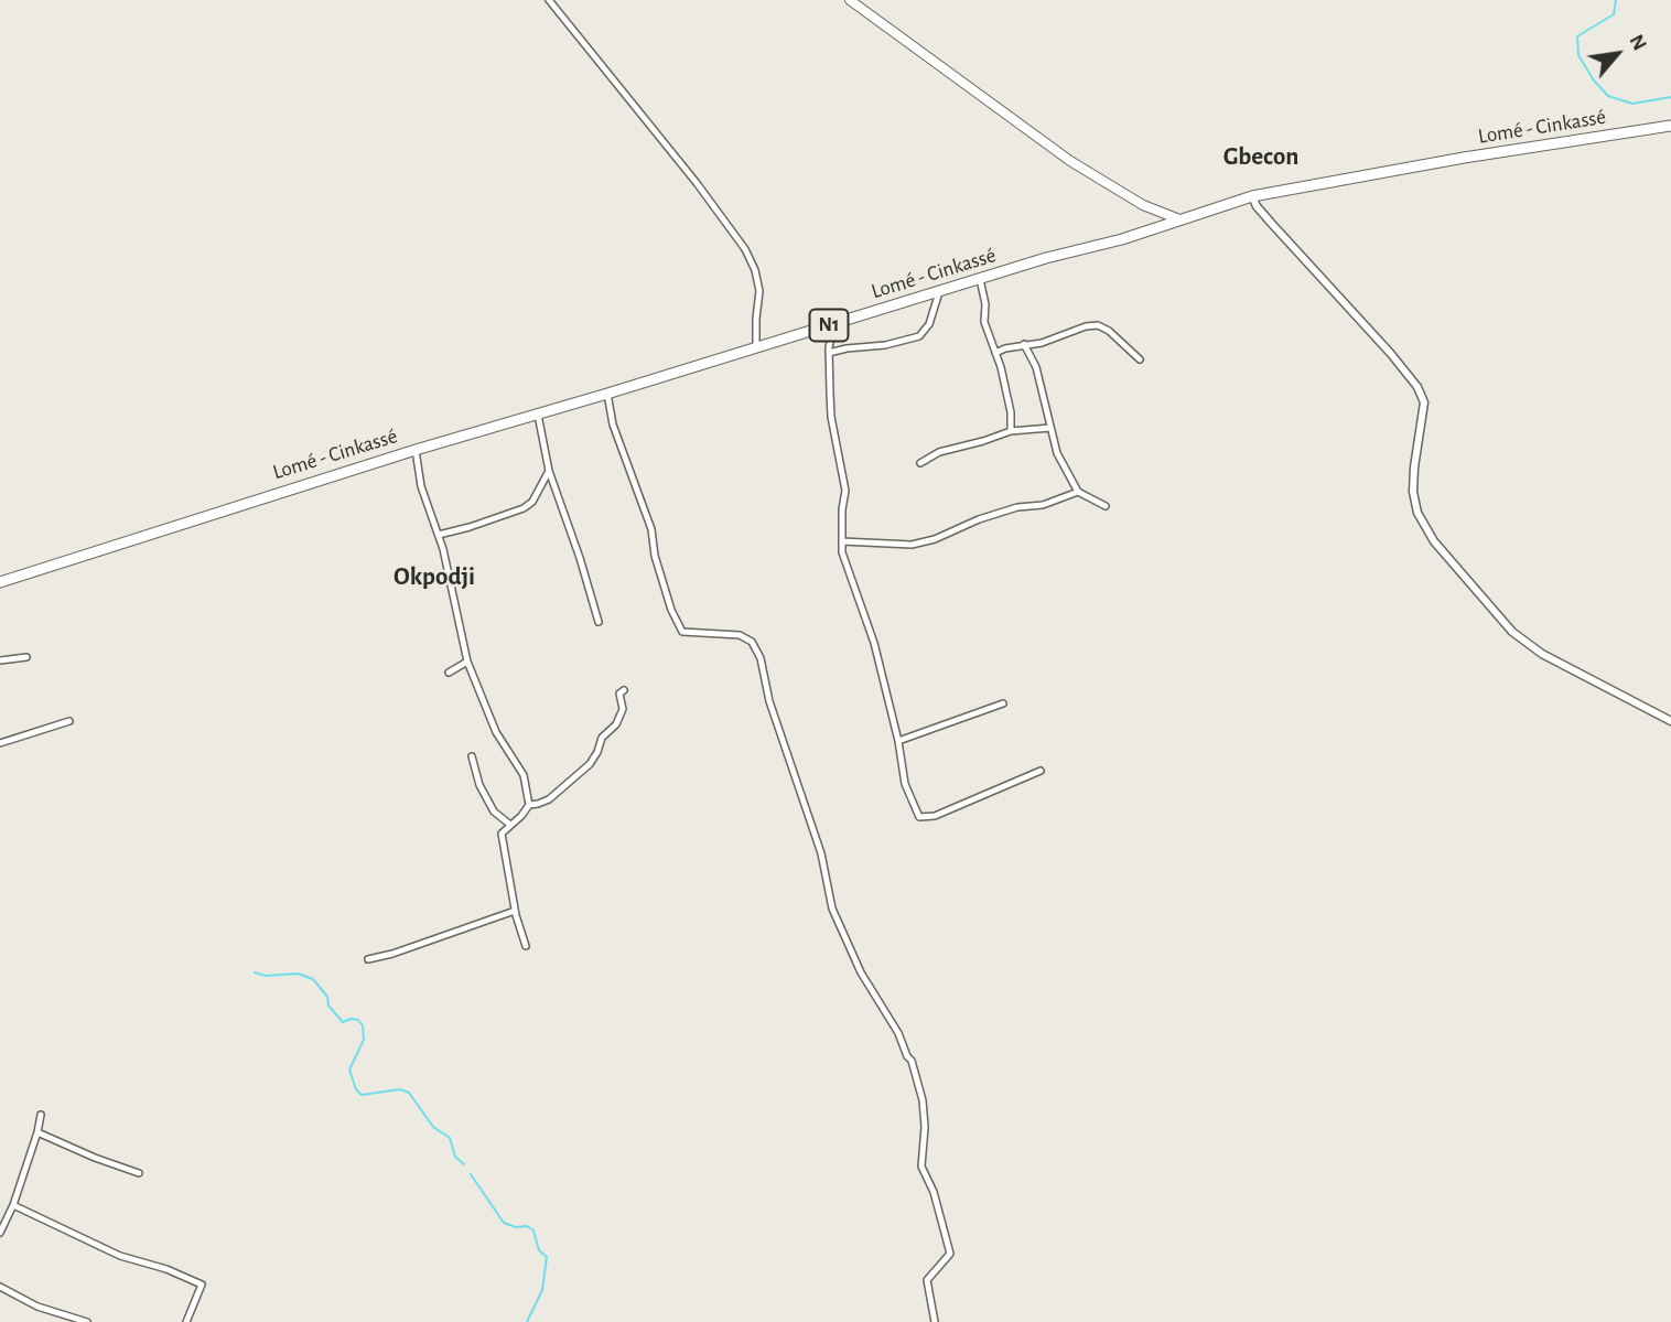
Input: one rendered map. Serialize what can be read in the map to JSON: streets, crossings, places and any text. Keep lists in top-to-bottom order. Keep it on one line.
{"streets":{"highway":["Lomé - Cinkassé","N1"]},"districts":["Gbecon","Okpodji"],"north":"top right"}
